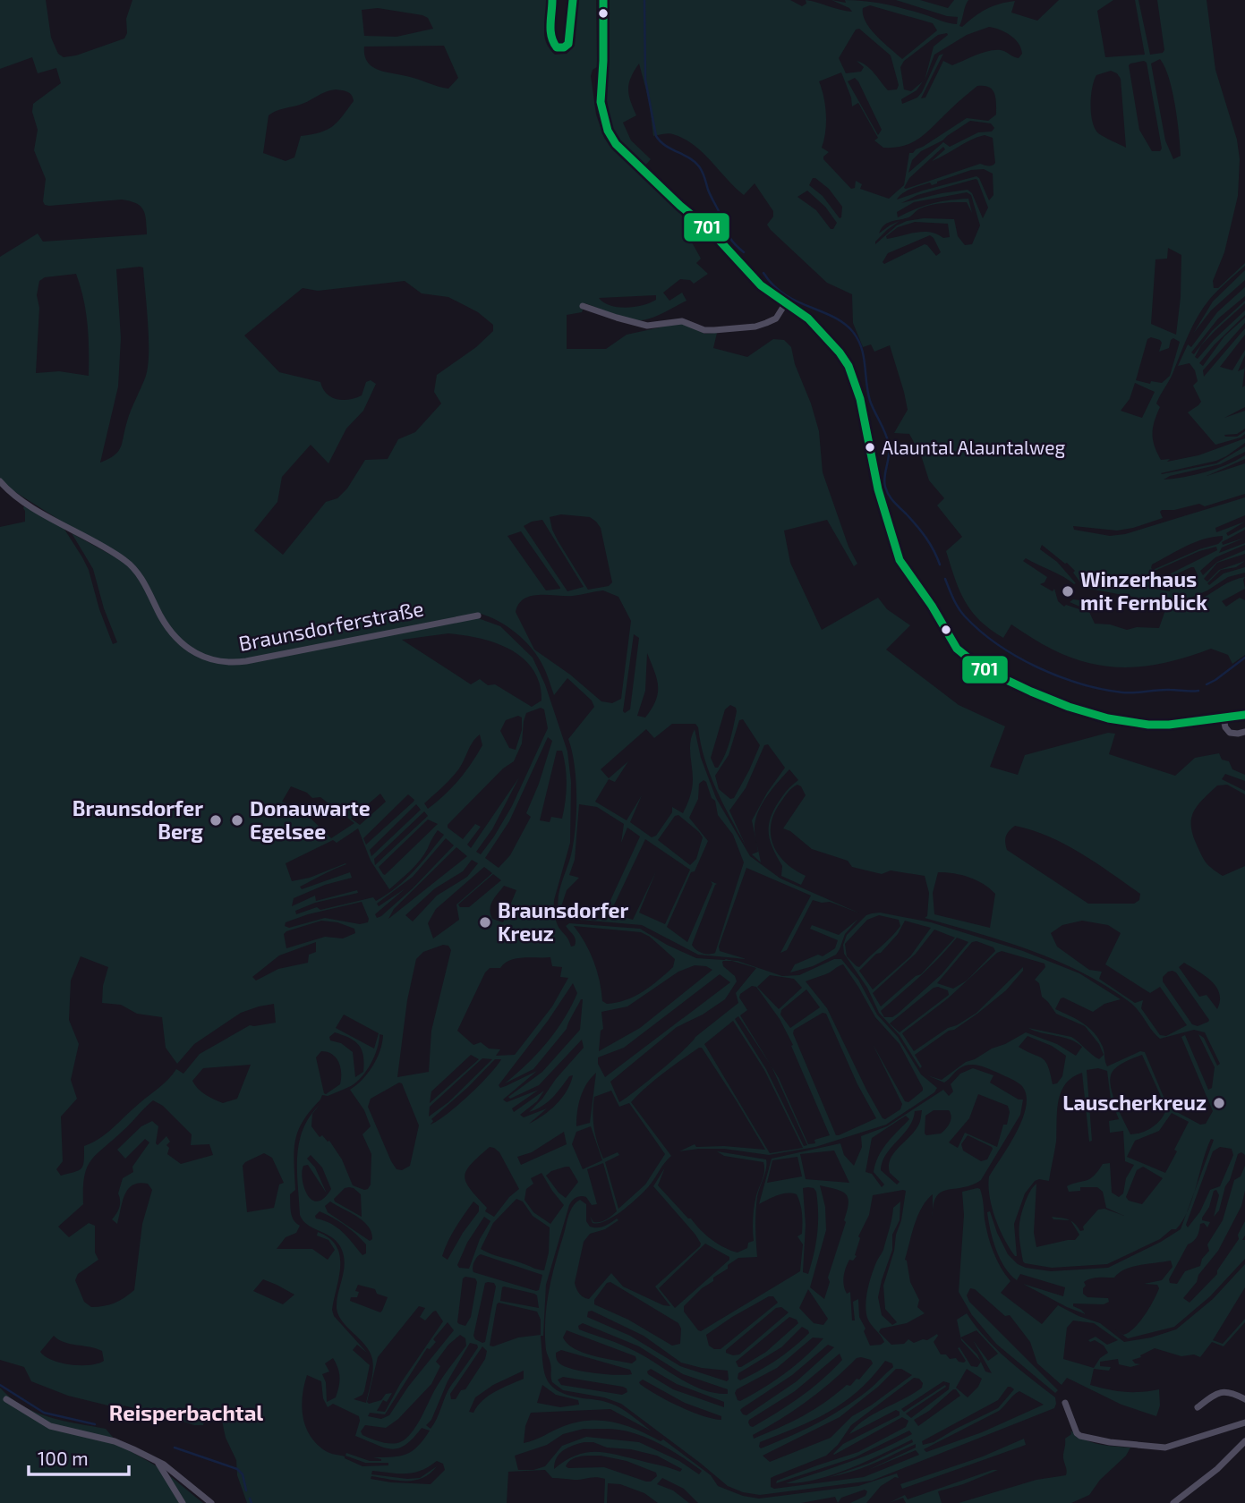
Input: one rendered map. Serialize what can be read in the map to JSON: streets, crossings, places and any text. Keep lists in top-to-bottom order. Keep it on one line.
{"streets":{"street":["Braunsdorferstraße"]},"districts":["Reisperbachtal"],"places":["Alauntal Alauntalweg","Winzerhaus mit Fernblick","Braunsdorfer Berg","Donauwarte Egelsee","Braunsdorfer Kreuz","Lauscherkreuz"],"lines":["transit line 701"],"scale_bar":"100 m"}
